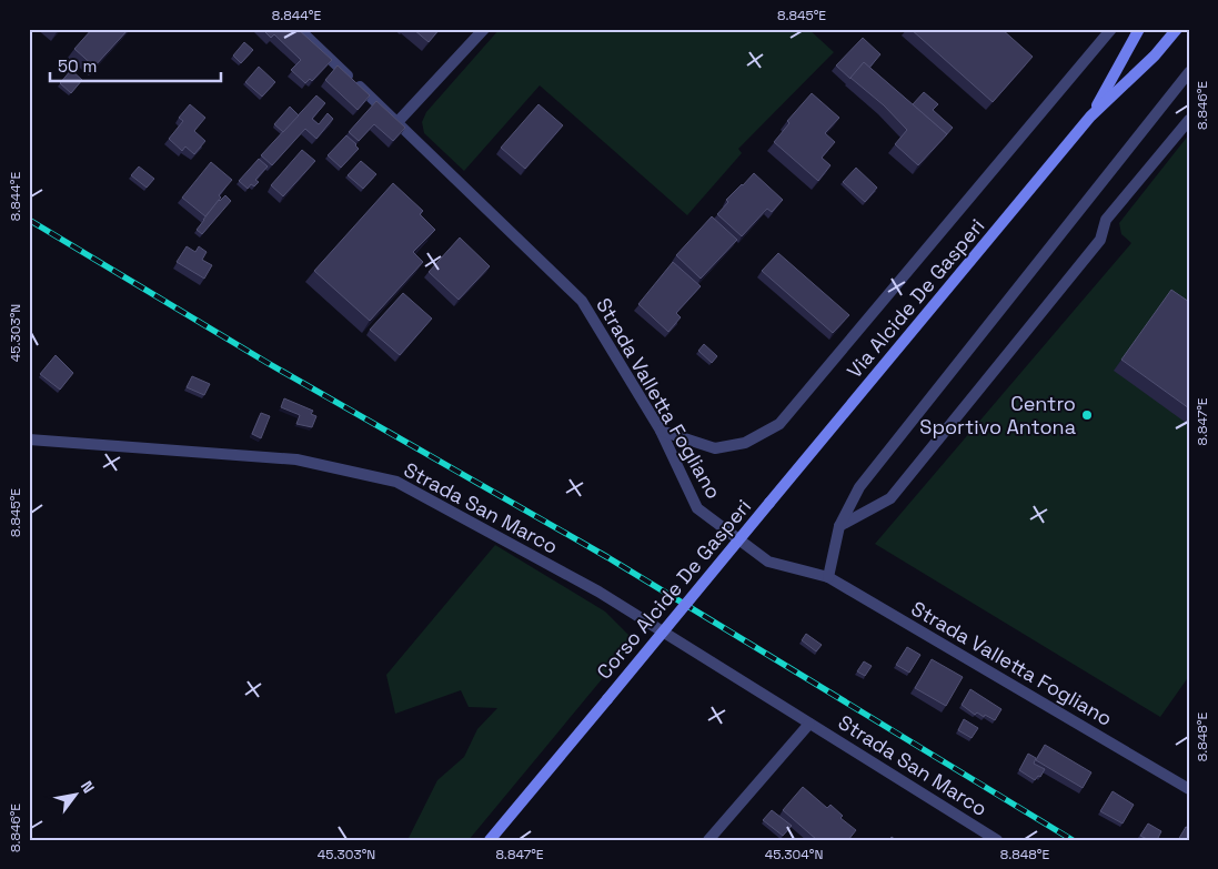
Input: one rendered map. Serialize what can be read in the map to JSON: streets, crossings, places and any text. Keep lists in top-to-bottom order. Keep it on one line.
{"streets":{"main road":["Via Alcide De Gasperi","Corso Alcide De Gasperi"],"street":["Strada Valletta Fogliano","Strada San Marco"]},"crossings":[["Via Alcide De Gasperi","Corso Alcide De Gasperi"]],"places":["Centro Sportivo Antona"],"scale_bar":"50 m","north":"top right","coordinates":["8.844°E","8.845°E","8.846°E","45.303°N","8.847°E","8.848°E","45.304°N"]}
